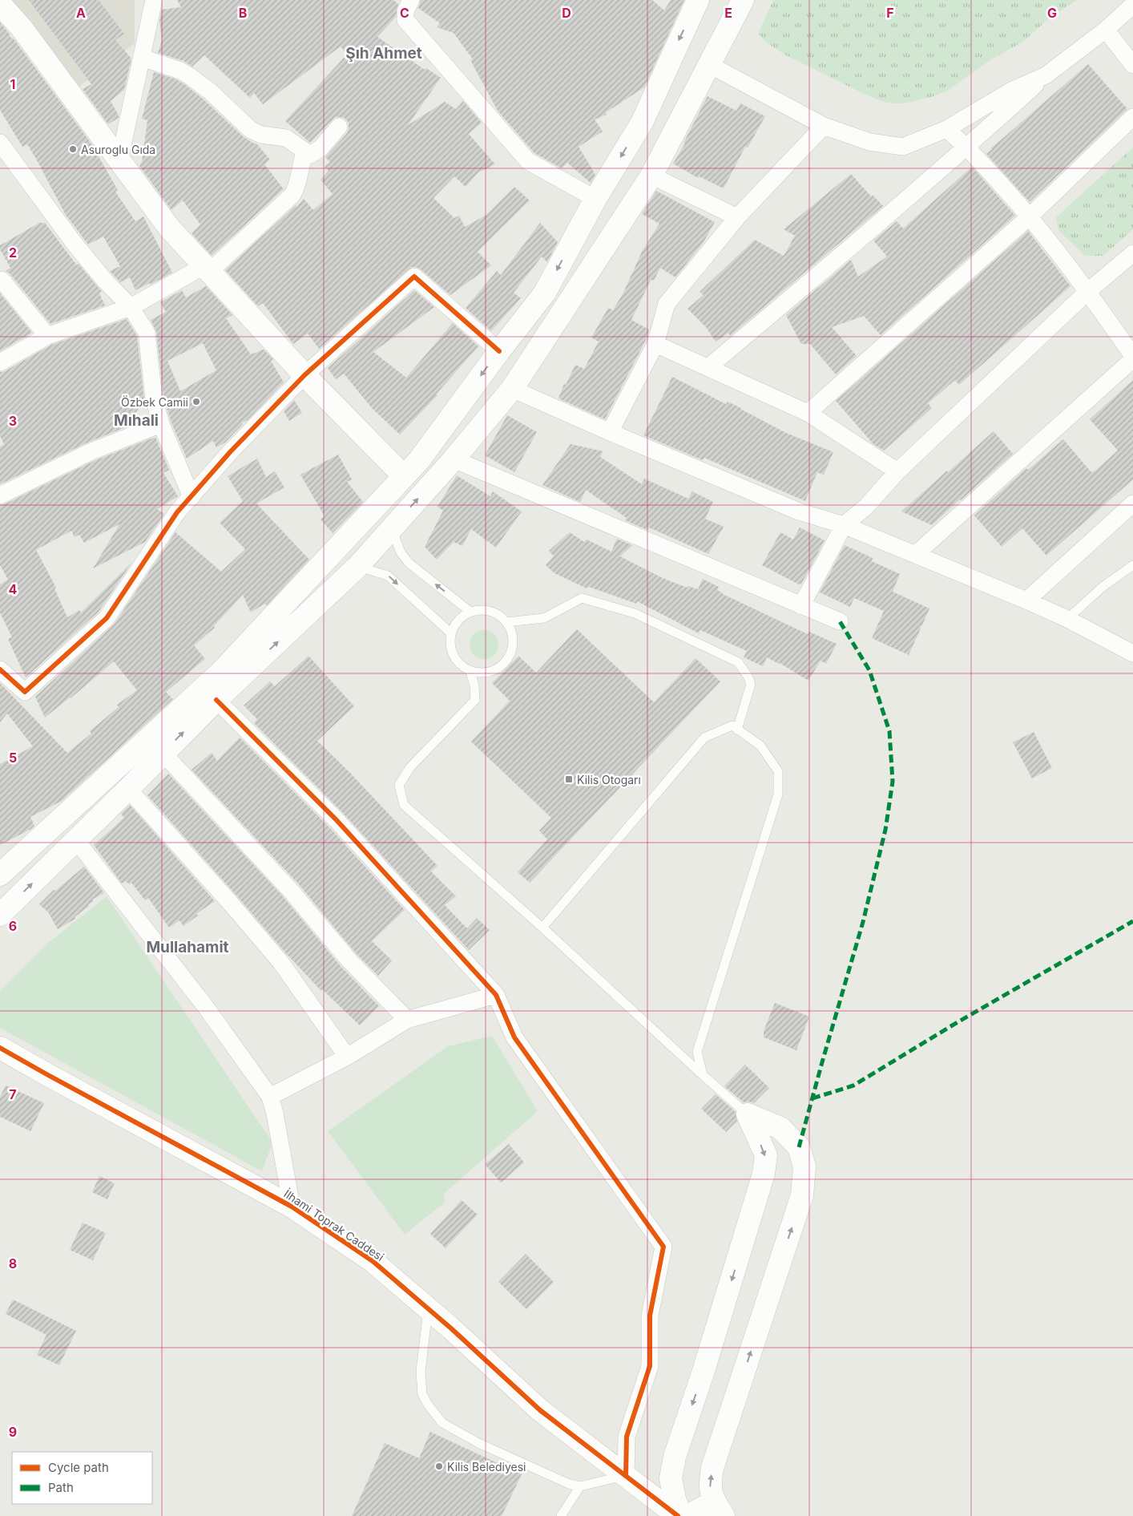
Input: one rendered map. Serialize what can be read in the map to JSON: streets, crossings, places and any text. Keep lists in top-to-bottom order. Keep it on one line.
{"streets":{"street":["İlhami Toprak Caddesi"]},"districts":["Şıh Ahmet","Mıhali","Mullahamit"],"places":{"other":["Asuroglu Gıda","Özbek Camii","Kilis Belediyesi"],"transit":["Kilis Otogarı"]},"legend":["Cycle path","Path"],"grid":{"columns":["A","B","C","D","E","F","G"],"rows":["1","2","3","4","5","6","7","8","9"]}}
